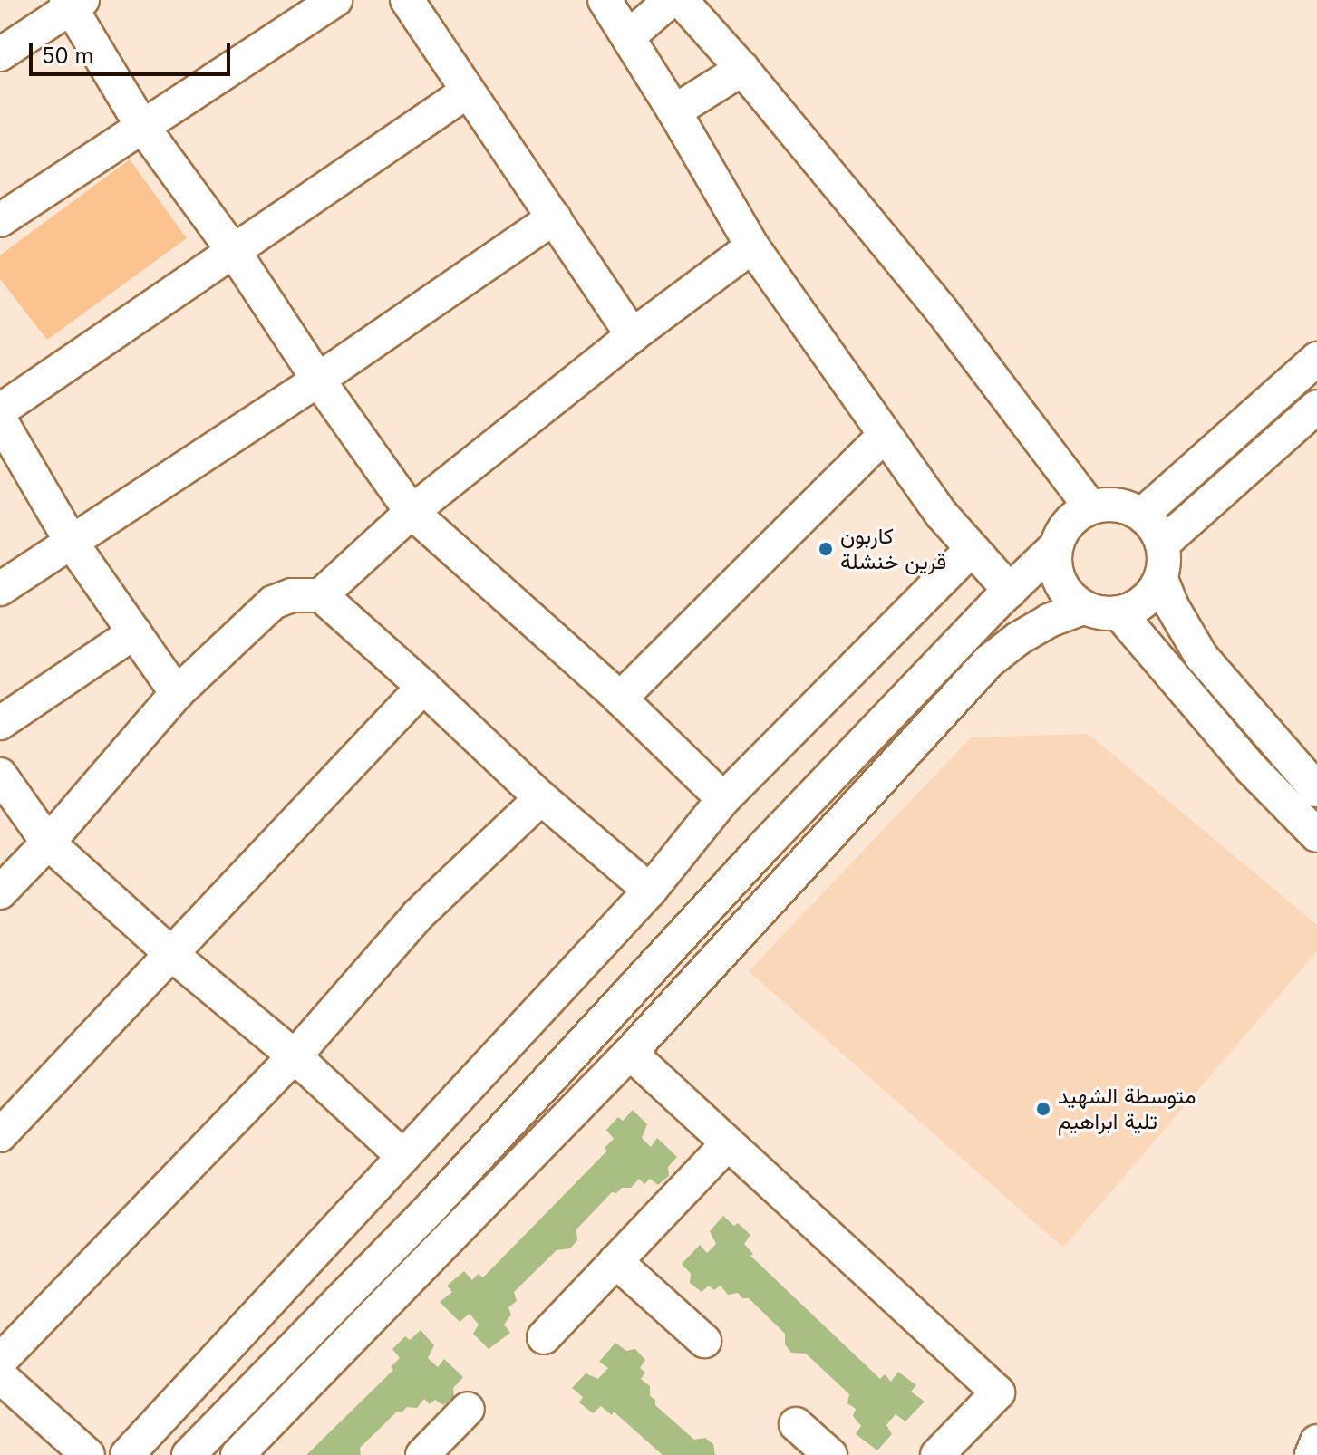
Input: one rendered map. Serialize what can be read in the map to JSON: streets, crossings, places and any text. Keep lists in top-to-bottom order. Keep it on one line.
{"places":["كاربون قرين خنشلة","متوسطة الشهيد تلية ابراهيم"],"scale_bar":"50 m"}
